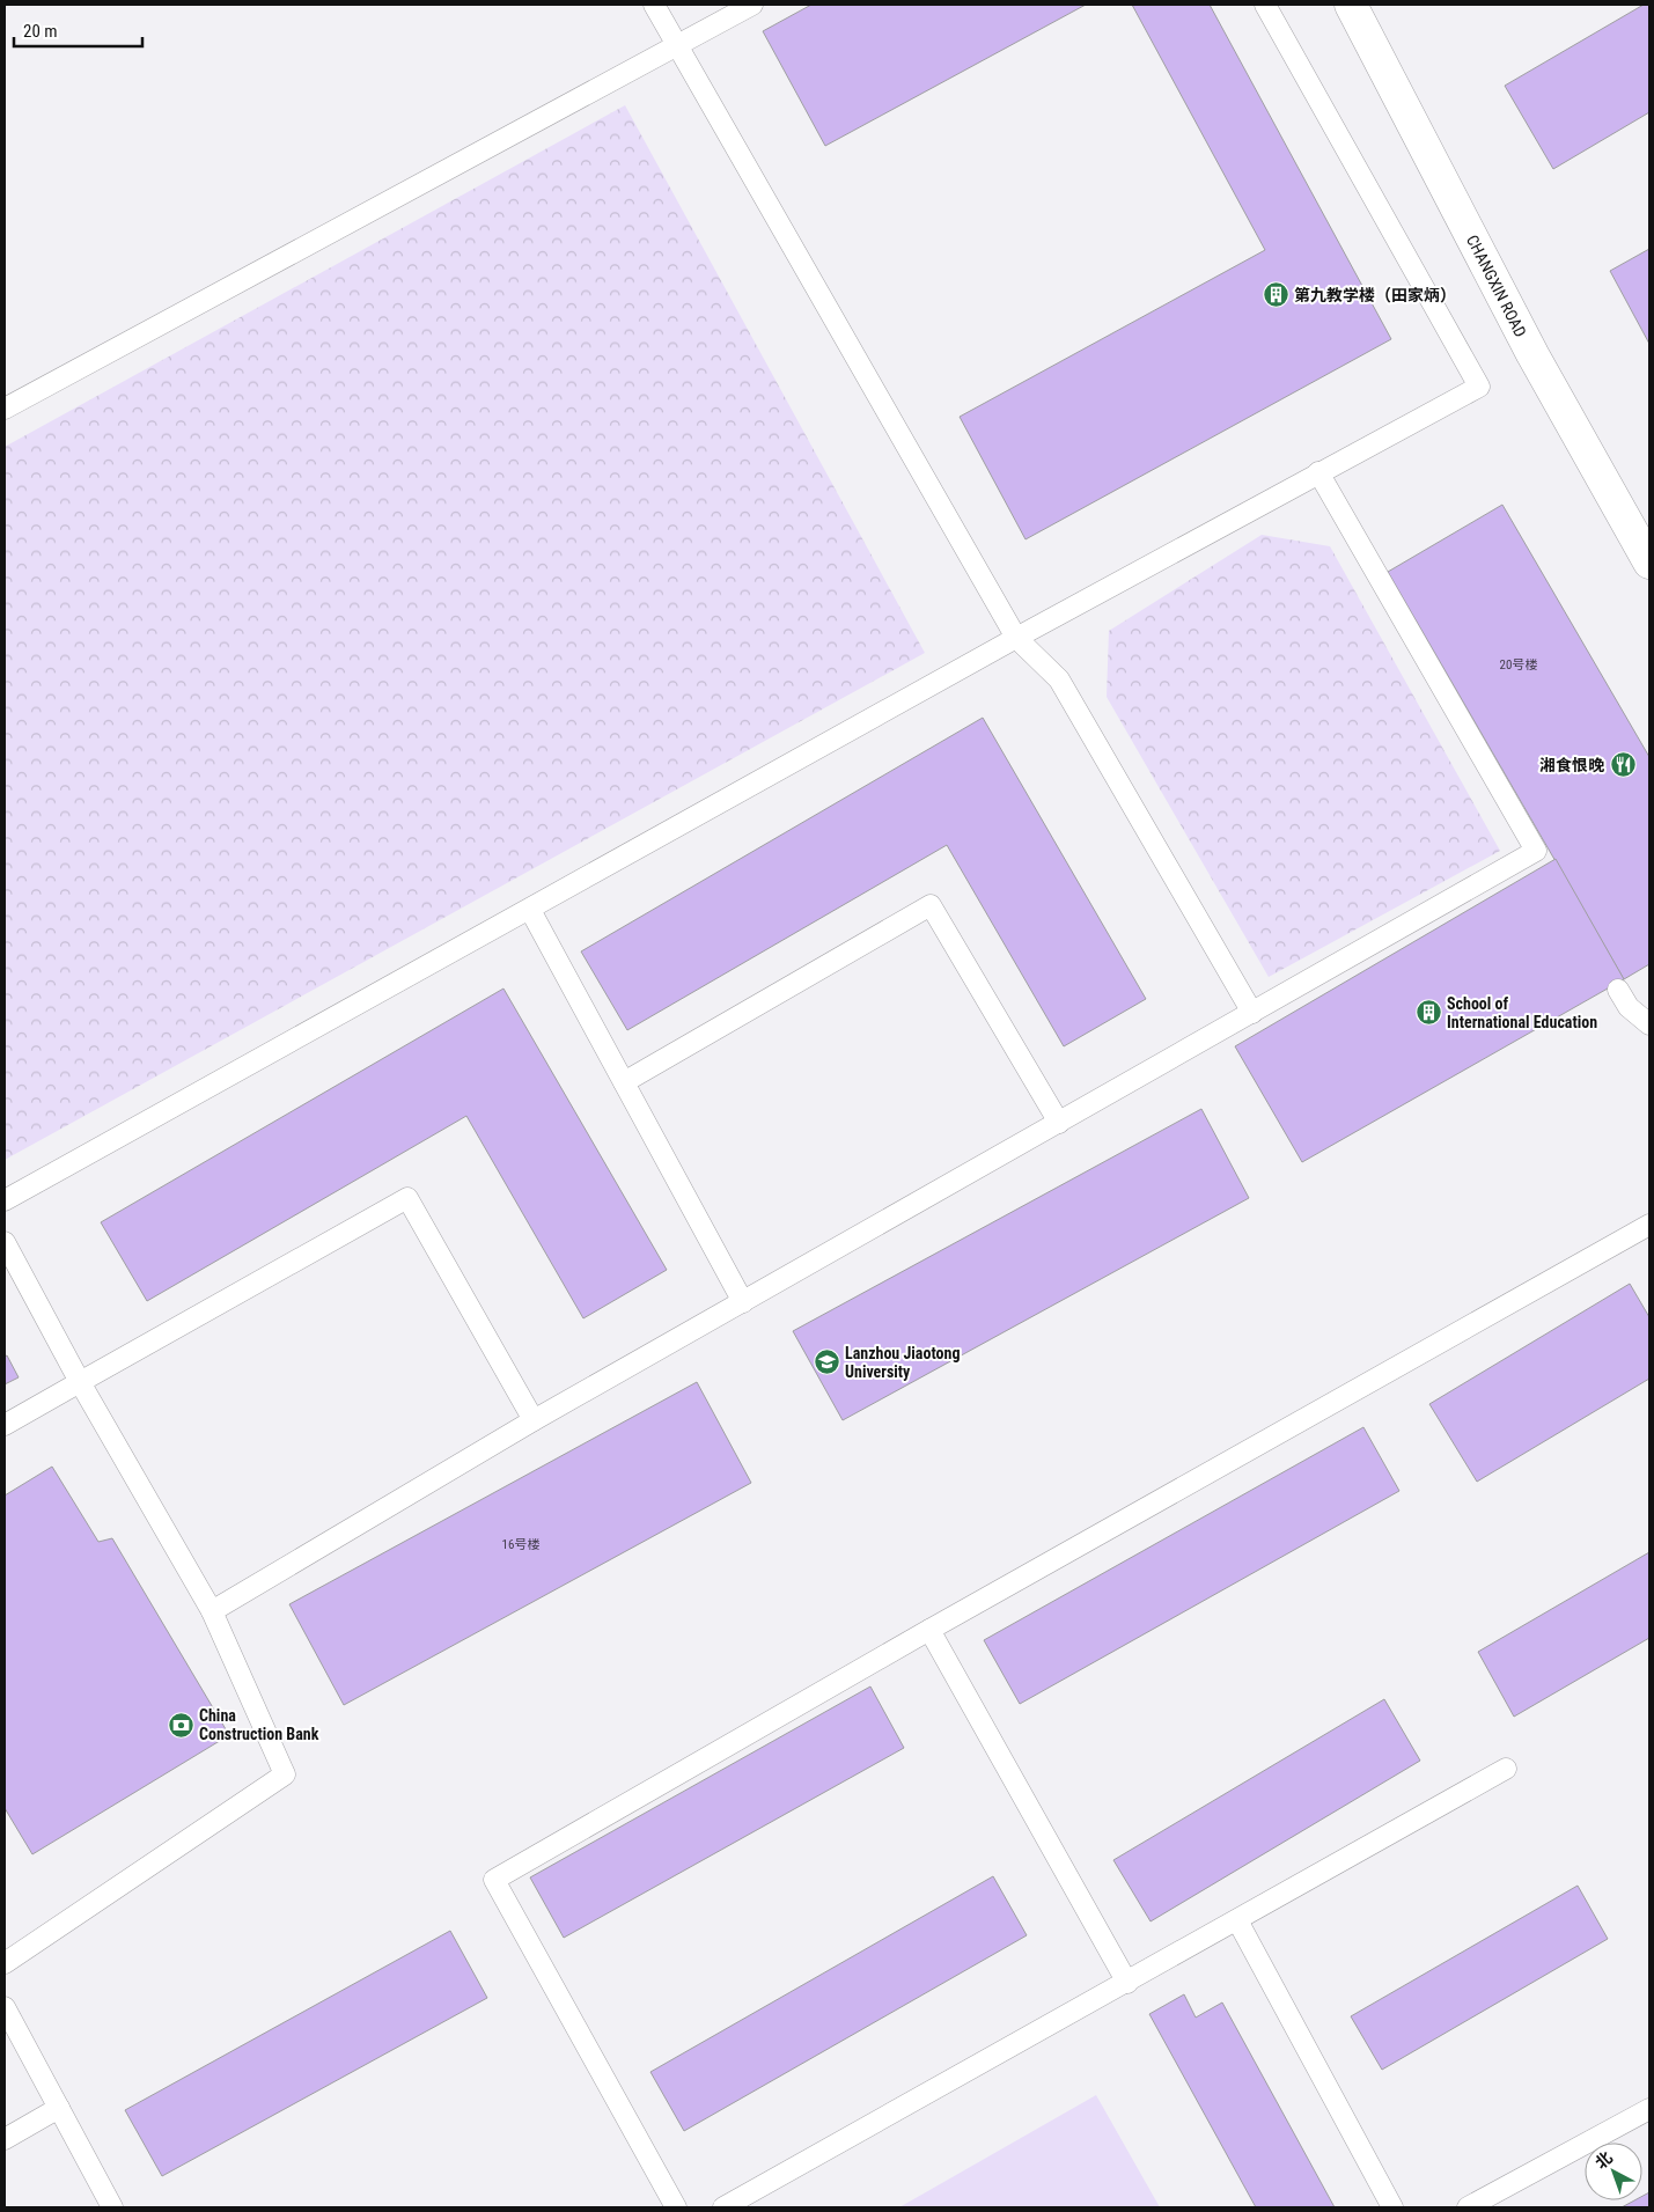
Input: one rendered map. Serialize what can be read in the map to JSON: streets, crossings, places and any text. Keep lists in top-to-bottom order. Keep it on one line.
{"streets":{"street":["CHANGXIN ROAD"]},"places":{"building":["第九教学楼（田家炳）","School of International Education"],"restaurant":["湘食恨晚"],"school or university":["Lanzhou Jiaotong University"],"bank":["China Construction Bank"]},"house_numbers":["20号楼","16号楼"],"scale_bar":"20 m","north":"top left"}
